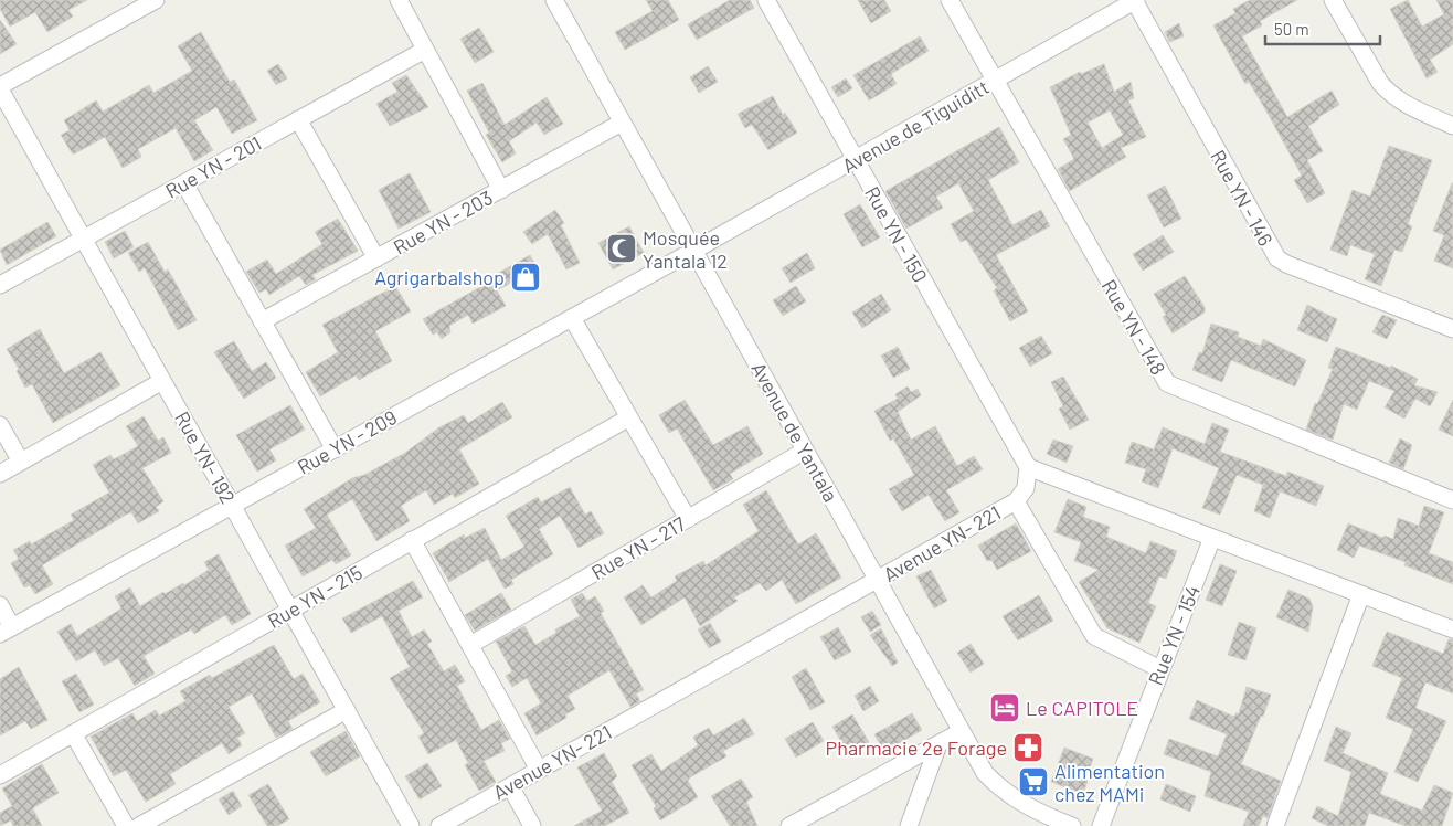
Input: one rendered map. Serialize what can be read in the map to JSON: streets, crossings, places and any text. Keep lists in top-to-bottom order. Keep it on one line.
{"streets":{"street":["Avenue de Tiguiditt","Rue YN - 201","Rue YN - 146","Rue YN - 203","Rue YN - 150","Rue YN - 148","Avenue de Yantala","Rue YN - 209","Rue YN- 192","Avenue YN- 221","Rue YN - 217","Rue YN - 215","Rue YN - 154"]},"crossings":[["Avenue de Tiguiditt","Rue YN - 146"],["Avenue de Tiguiditt","Rue YN - 150"],["Avenue de Tiguiditt","Rue YN - 148"],["Avenue de Tiguiditt","Avenue de Yantala"],["Avenue de Tiguiditt","Rue YN - 209"],["Rue YN - 201","Rue YN- 192"],["Rue YN - 203","Avenue de Yantala"],["Rue YN - 150","Avenue YN- 221"],["Avenue de Yantala","Rue YN - 209"],["Avenue de Yantala","Avenue YN- 221"],["Avenue de Yantala","Rue YN - 217"],["Rue YN - 209","Rue YN- 192"],["Rue YN- 192","Rue YN - 215"]],"places":{"mosque":["Mosquée Yantala 12"],"shop":["Agrigarbalshop"],"hotel":["Le CAPITOLE"],"pharmacy":["Pharmacie 2e Forage"],"supermarket":["Alimentation chez MAMi"]},"scale_bar":"50 m"}
